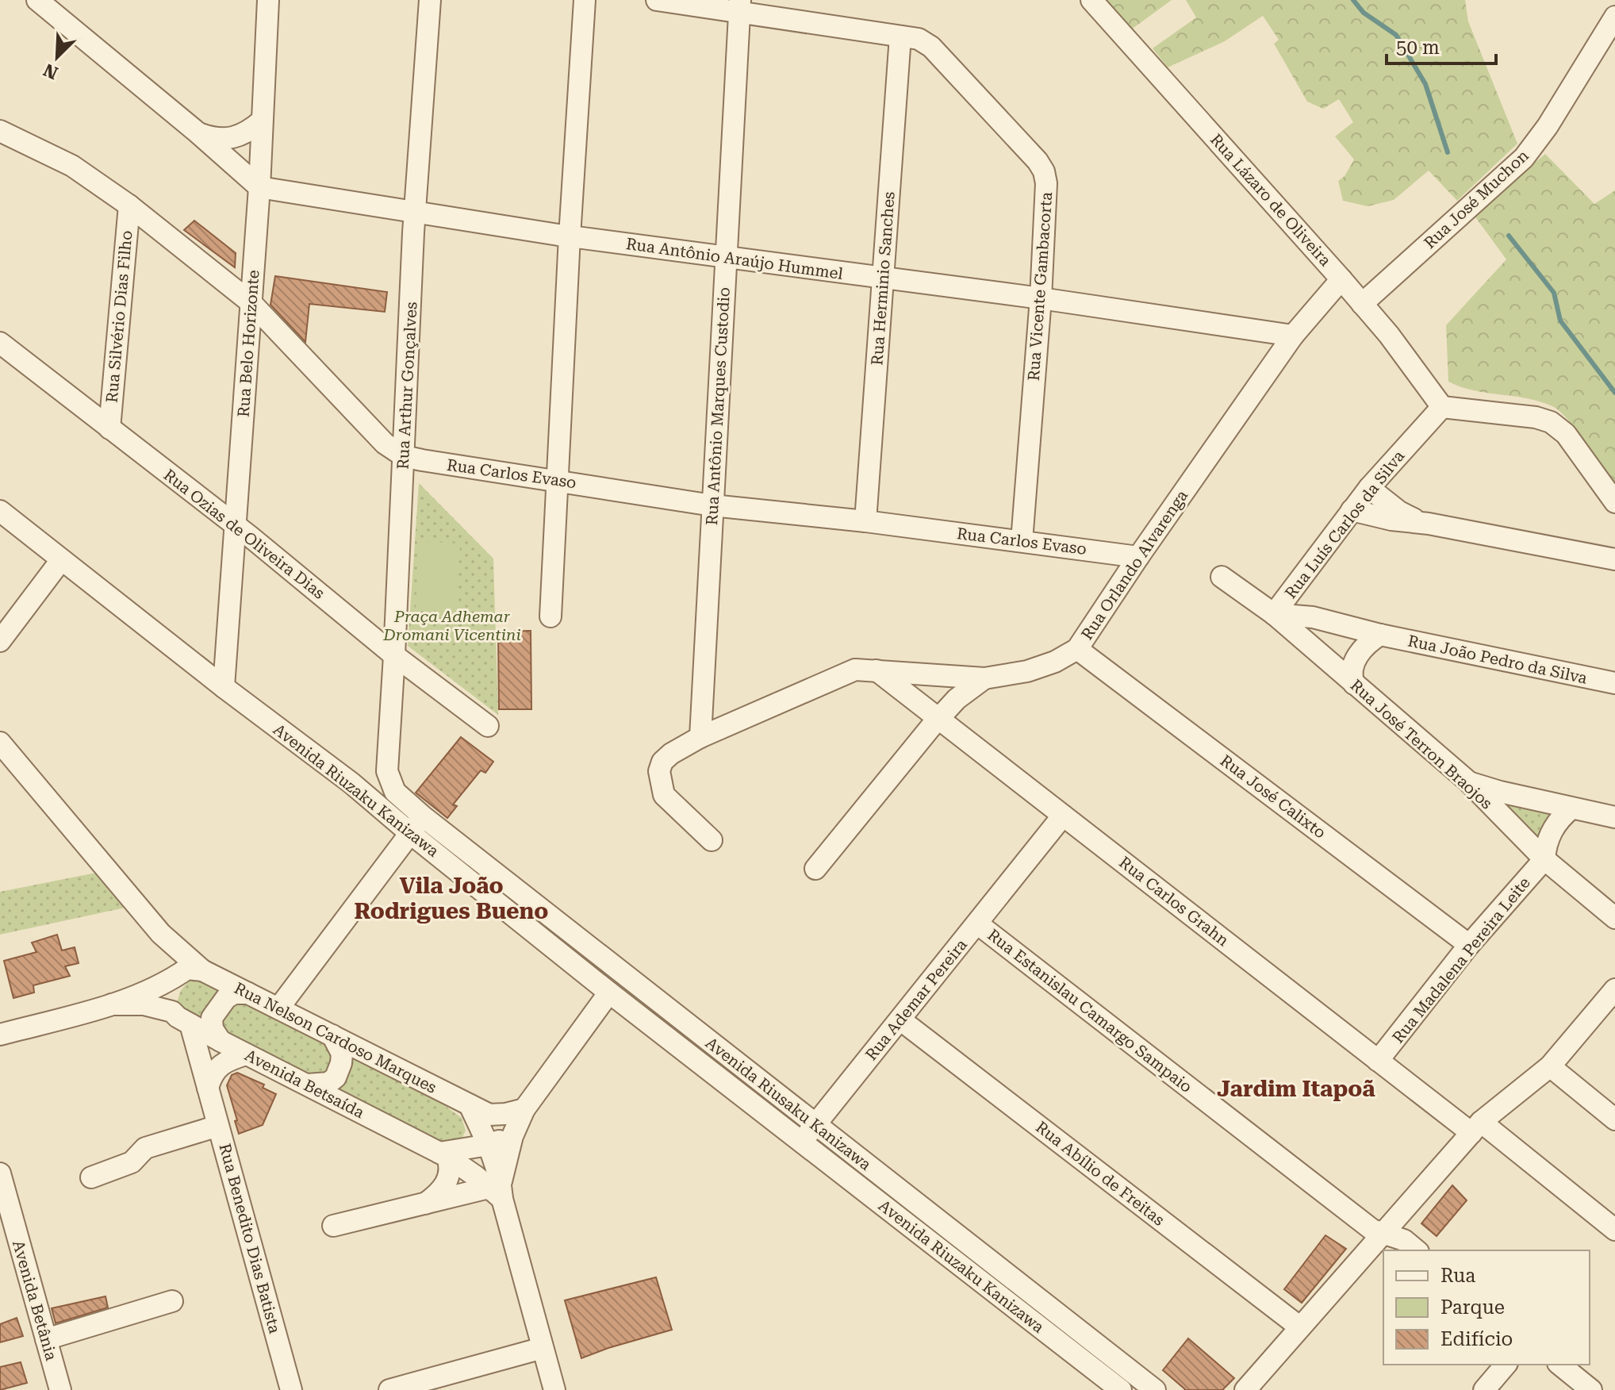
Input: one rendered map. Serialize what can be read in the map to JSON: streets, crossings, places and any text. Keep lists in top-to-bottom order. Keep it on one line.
{"streets":{"street":["Rua José Muchon","Rua Lázaro de Oliveira","Rua Antônio Araújo Hummel","Rua Herminio Sanches","Rua Vicente Gambacorta","Rua Silvério Dias Filho","Rua Belo Horizonte","Rua Arthur Gonçalves","Rua Antônio Marques Custodio","Rua Carlos Evaso","Rua Luís Carlos da Silva","Rua Ozias de Oliveira Dias","Rua Orlando Alvarenga","Rua João Pedro da Silva","Rua José Terron Braojos","Avenida Riuzaku Kanizawa","Rua José Calixto","Rua Carlos Grahn","Rua Madalena Pereira Leite","Rua Ademar Pereira","Rua Estanislau Camargo Sampaio","Rua Nelson Cardoso Marques","Avenida Betsaída","Avenida Riusaku Kanizawa","Rua Abílio de Freitas","Rua Benedito Dias Batista","Avenida Betânia"]},"crossings":[["Rua José Muchon","Rua Lázaro de Oliveira"],["Rua Lázaro de Oliveira","Rua Luís Carlos da Silva"],["Rua Lázaro de Oliveira","Rua Orlando Alvarenga"],["Rua Antônio Araújo Hummel","Rua Herminio Sanches"],["Rua Antônio Araújo Hummel","Rua Vicente Gambacorta"],["Rua Antônio Araújo Hummel","Rua Belo Horizonte"],["Rua Antônio Araújo Hummel","Rua Arthur Gonçalves"],["Rua Antônio Araújo Hummel","Rua Antônio Marques Custodio"],["Rua Antônio Araújo Hummel","Rua Orlando Alvarenga"],["Rua Herminio Sanches","Rua Vicente Gambacorta"],["Rua Herminio Sanches","Rua Carlos Evaso"],["Rua Vicente Gambacorta","Rua Carlos Evaso"],["Rua Silvério Dias Filho","Rua Carlos Evaso"],["Rua Silvério Dias Filho","Rua Ozias de Oliveira Dias"],["Rua Belo Horizonte","Rua Carlos Evaso"],["Rua Belo Horizonte","Rua Ozias de Oliveira Dias"],["Rua Belo Horizonte","Avenida Riuzaku Kanizawa"],["Rua Arthur Gonçalves","Rua Carlos Evaso"],["Rua Arthur Gonçalves","Rua Ozias de Oliveira Dias"],["Rua Antônio Marques Custodio","Rua Carlos Evaso"],["Rua Antônio Marques Custodio","Rua Orlando Alvarenga"],["Rua Carlos Evaso","Rua Orlando Alvarenga"],["Rua Luís Carlos da Silva","Rua João Pedro da Silva"],["Rua Luís Carlos da Silva","Rua José Terron Braojos"],["Rua Orlando Alvarenga","Rua José Calixto"],["Rua Orlando Alvarenga","Rua Carlos Grahn"],["Rua João Pedro da Silva","Rua José Terron Braojos"],["Rua José Terron Braojos","Rua Madalena Pereira Leite"],["Avenida Riuzaku Kanizawa","Avenida Riusaku Kanizawa"],["Rua José Calixto","Rua Madalena Pereira Leite"],["Rua Carlos Grahn","Rua Madalena Pereira Leite"],["Rua Carlos Grahn","Rua Ademar Pereira"],["Rua Ademar Pereira","Rua Estanislau Camargo Sampaio"],["Rua Ademar Pereira","Avenida Riusaku Kanizawa"],["Rua Ademar Pereira","Rua Abílio de Freitas"],["Rua Nelson Cardoso Marques","Avenida Betsaída"],["Avenida Betsaída","Rua Benedito Dias Batista"]],"districts":["Vila João Rodrigues Bueno","Jardim Itapoã"],"parks":["Praça Adhemar Dromani Vicentini"],"legend":["Rua","Parque","Edifício"],"scale_bar":"50 m","north":"bottom left"}
